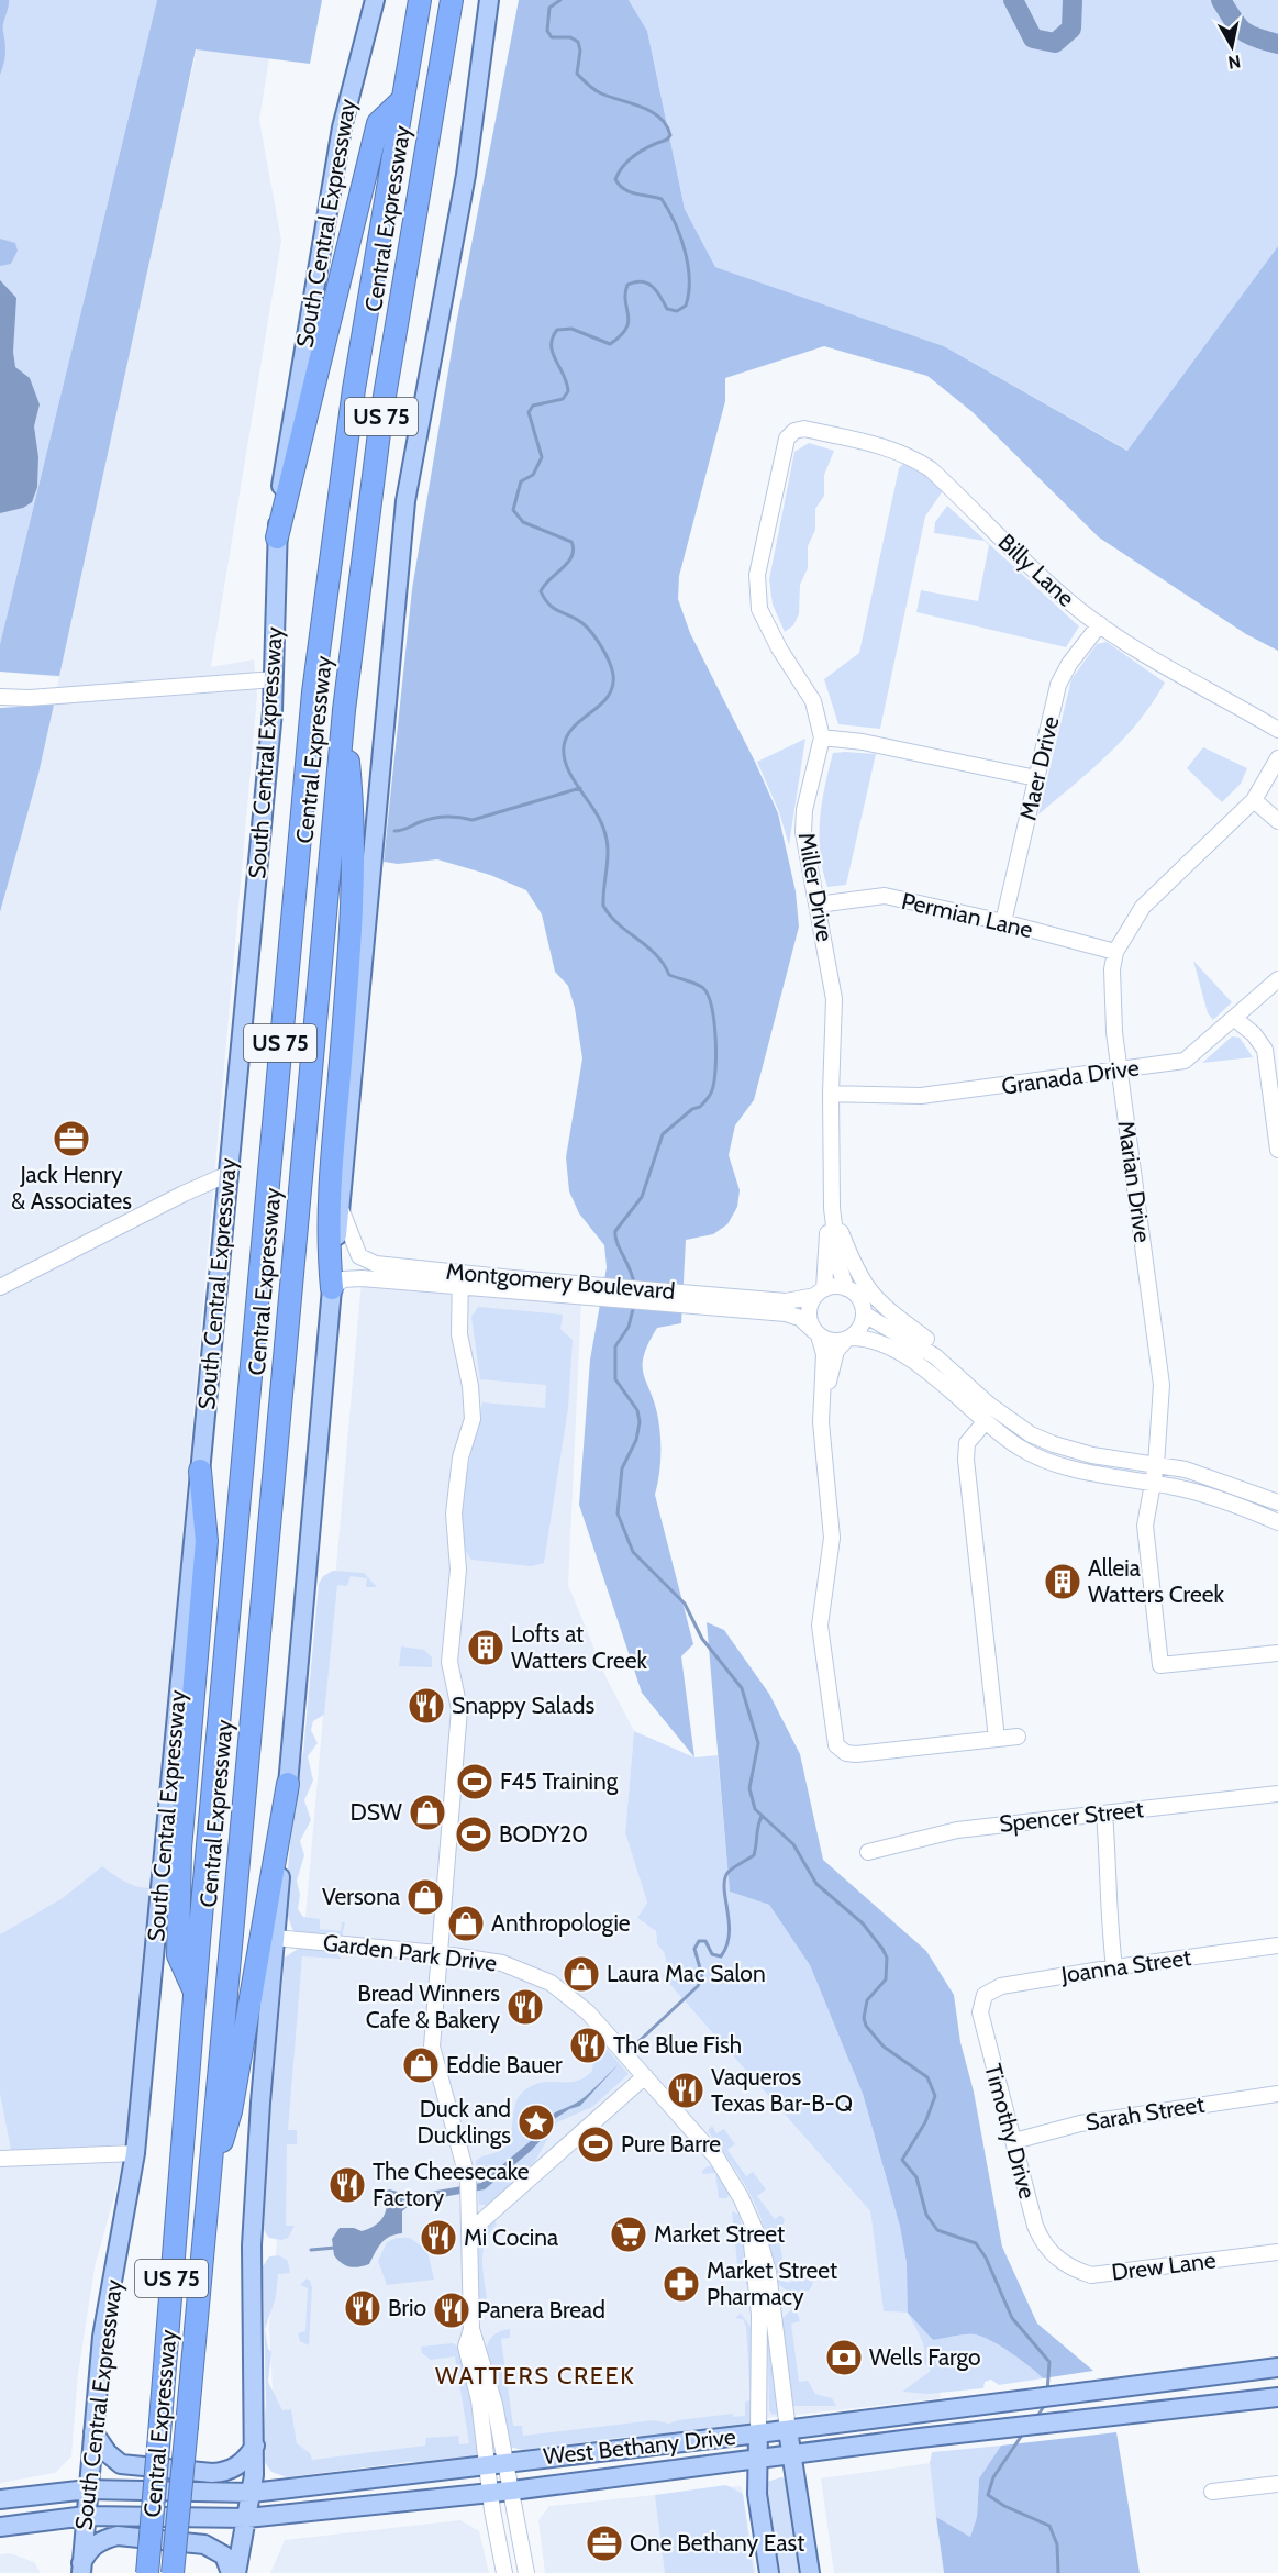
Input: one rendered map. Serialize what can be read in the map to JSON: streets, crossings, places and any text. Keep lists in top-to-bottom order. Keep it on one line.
{"streets":{"highway":["Central Expressway","US 75"],"main road":["South Central Expressway","West Bethany Drive"],"street":["Billy Lane","Maer Drive","Miller Drive","Permian Lane","Granada Drive","Marian Drive","Montgomery Boulevard","Spencer Street","Garden Park Drive","Joanna Street","Sarah Street","Timothy Drive","Drew Lane"]},"crossings":[["South Central Expressway","West Bethany Drive"],["Billy Lane","Maer Drive"],["Billy Lane","Miller Drive"],["Maer Drive","Permian Lane"],["Miller Drive","Permian Lane"],["Miller Drive","Granada Drive"],["Miller Drive","Montgomery Boulevard"],["Permian Lane","Marian Drive"],["Granada Drive","Marian Drive"],["Garden Park Drive","West Bethany Drive"],["Joanna Street","Timothy Drive"],["Sarah Street","Timothy Drive"],["Timothy Drive","Drew Lane"]],"districts":["WATTERS CREEK"],"places":{"office":["Jack Henry & Associates","One Bethany East"],"building":["Alleia Watters Creek","Lofts at Watters Creek"],"restaurant":["Snappy Salads","Bread Winners Cafe & Bakery","The Blue Fish","Vaqueros Texas Bar-B-Q","The Cheesecake Factory","Mi Cocina","Brio","Panera Bread"],"sports":["F45 Training","BODY20","Pure Barre"],"shop":["DSW","Versona","Anthropologie","Laura Mac Salon","Eddie Bauer"],"place":["Duck and Ducklings"],"supermarket":["Market Street"],"pharmacy":["Market Street Pharmacy"],"bank":["Wells Fargo"]},"north":"bottom"}
